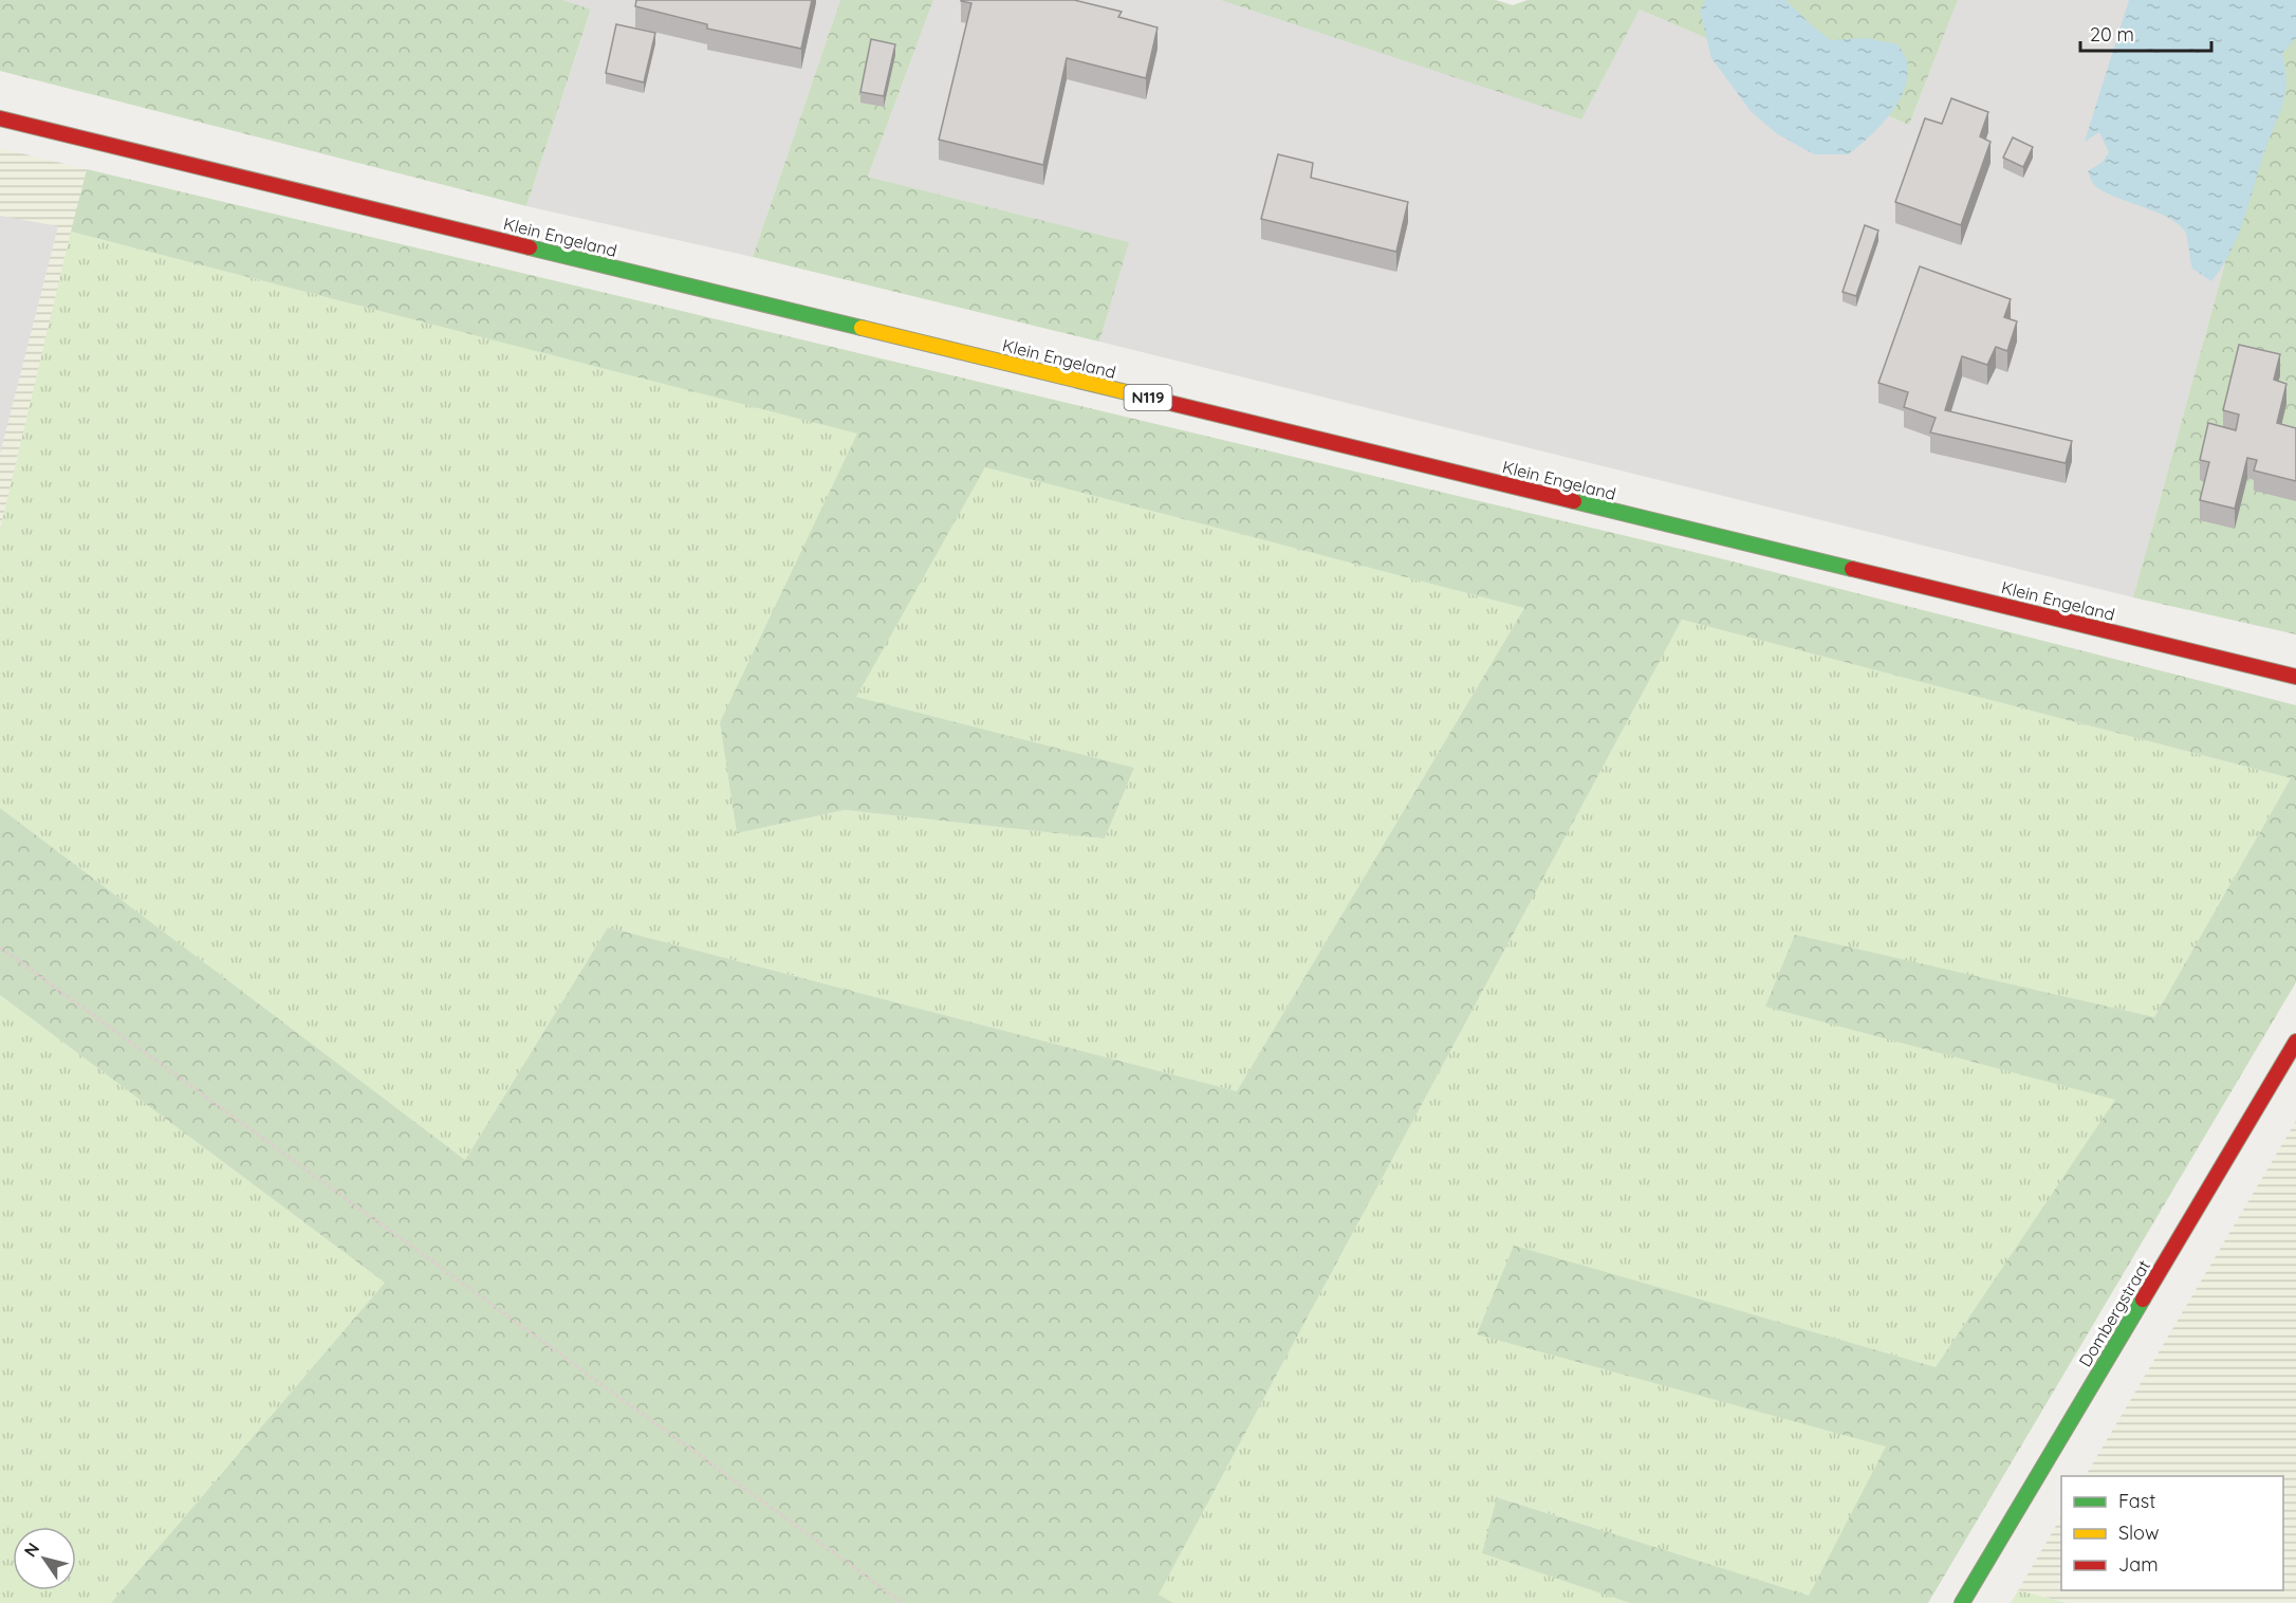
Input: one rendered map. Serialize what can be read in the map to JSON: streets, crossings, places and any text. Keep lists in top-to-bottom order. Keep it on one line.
{"streets":{"main road":["Klein Engeland","N119","Dombergstraat"]},"legend":["Fast","Slow","Jam"],"scale_bar":"20 m","north":"top left"}
